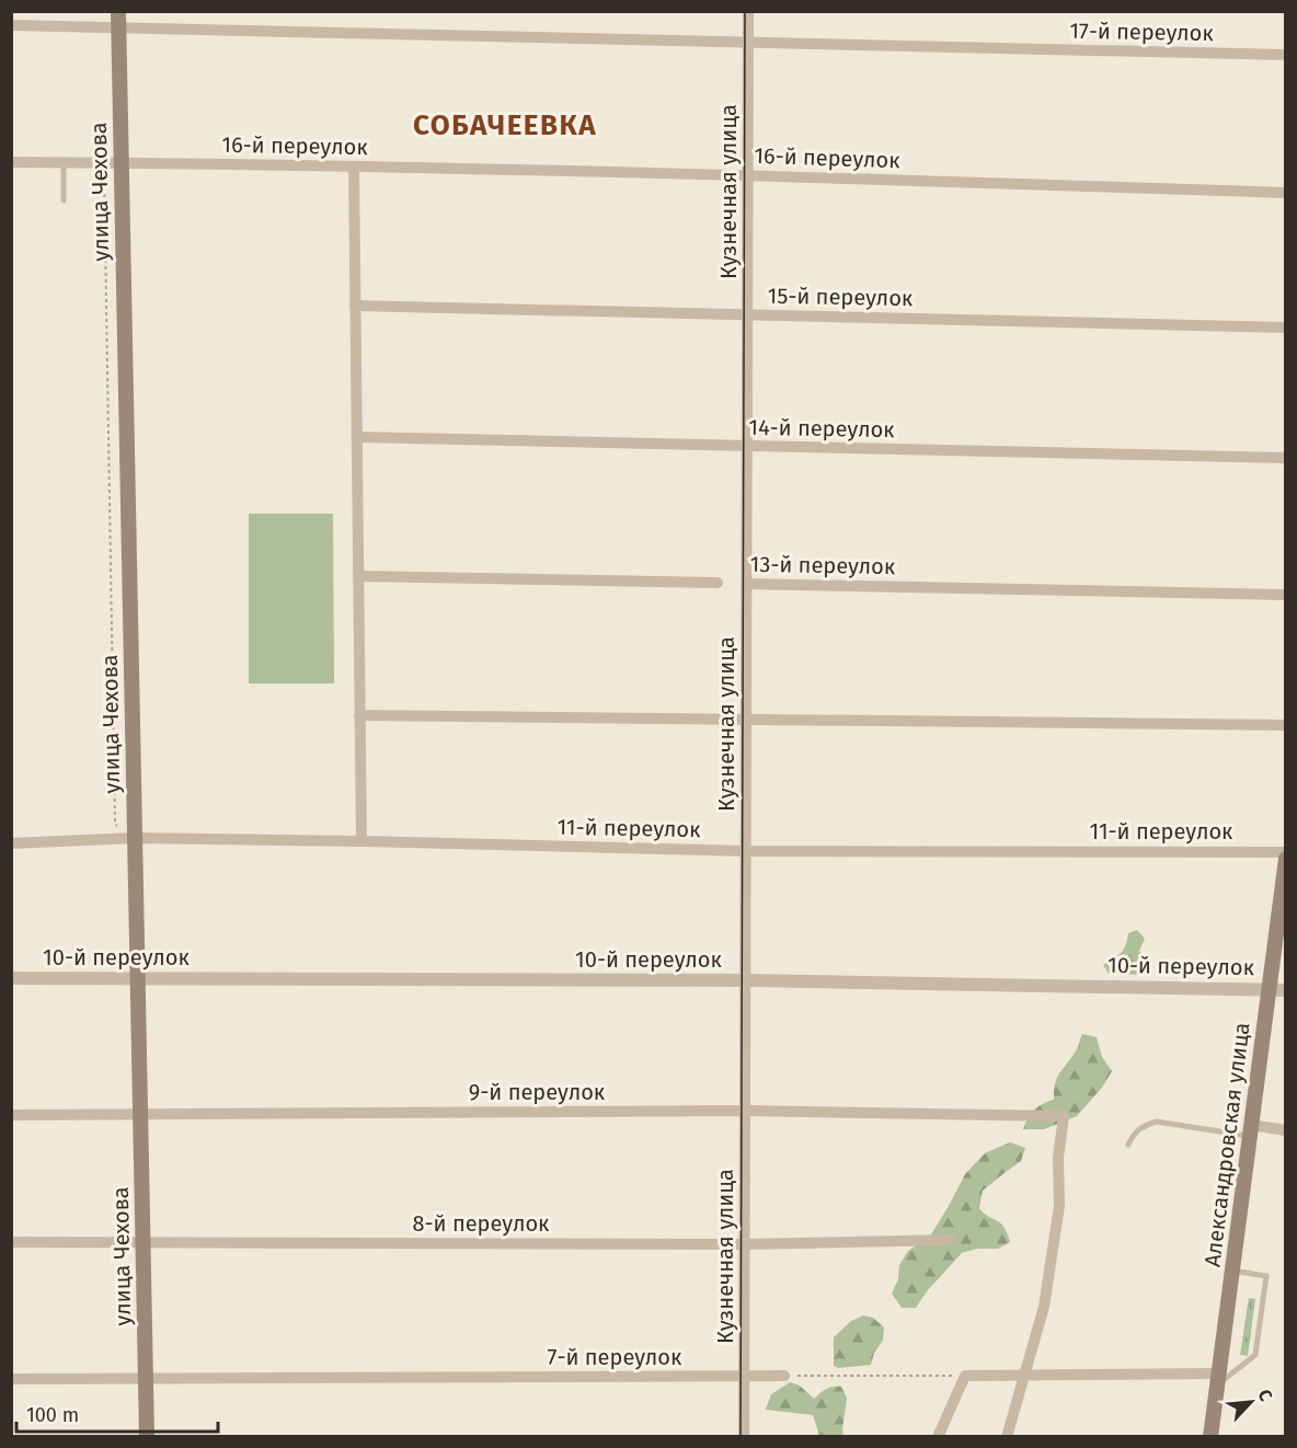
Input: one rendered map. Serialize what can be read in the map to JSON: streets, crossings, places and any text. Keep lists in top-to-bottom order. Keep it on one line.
{"streets":{"main road":["улица Чехова","Александровская улица"],"street":["17-й переулок","16-й переулок","Кузнечная улица","15-й переулок","14-й переулок","13-й переулок","11-й переулок","10-й переулок","9-й переулок","8-й переулок","7-й переулок"]},"crossings":[["17-й переулок","улица Чехова"],["17-й переулок","Кузнечная улица"],["16-й переулок","улица Чехова"],["16-й переулок","Кузнечная улица"],["улица Чехова","11-й переулок"],["улица Чехова","10-й переулок"],["улица Чехова","9-й переулок"],["улица Чехова","8-й переулок"],["улица Чехова","7-й переулок"],["Кузнечная улица","15-й переулок"],["Кузнечная улица","14-й переулок"],["Кузнечная улица","13-й переулок"],["Кузнечная улица","11-й переулок"],["Кузнечная улица","10-й переулок"],["Кузнечная улица","9-й переулок"],["Кузнечная улица","8-й переулок"],["Кузнечная улица","7-й переулок"],["10-й переулок","Александровская улица"]],"districts":["СОБАЧЕЕВКА"],"scale_bar":"100 m","north":"top right"}
